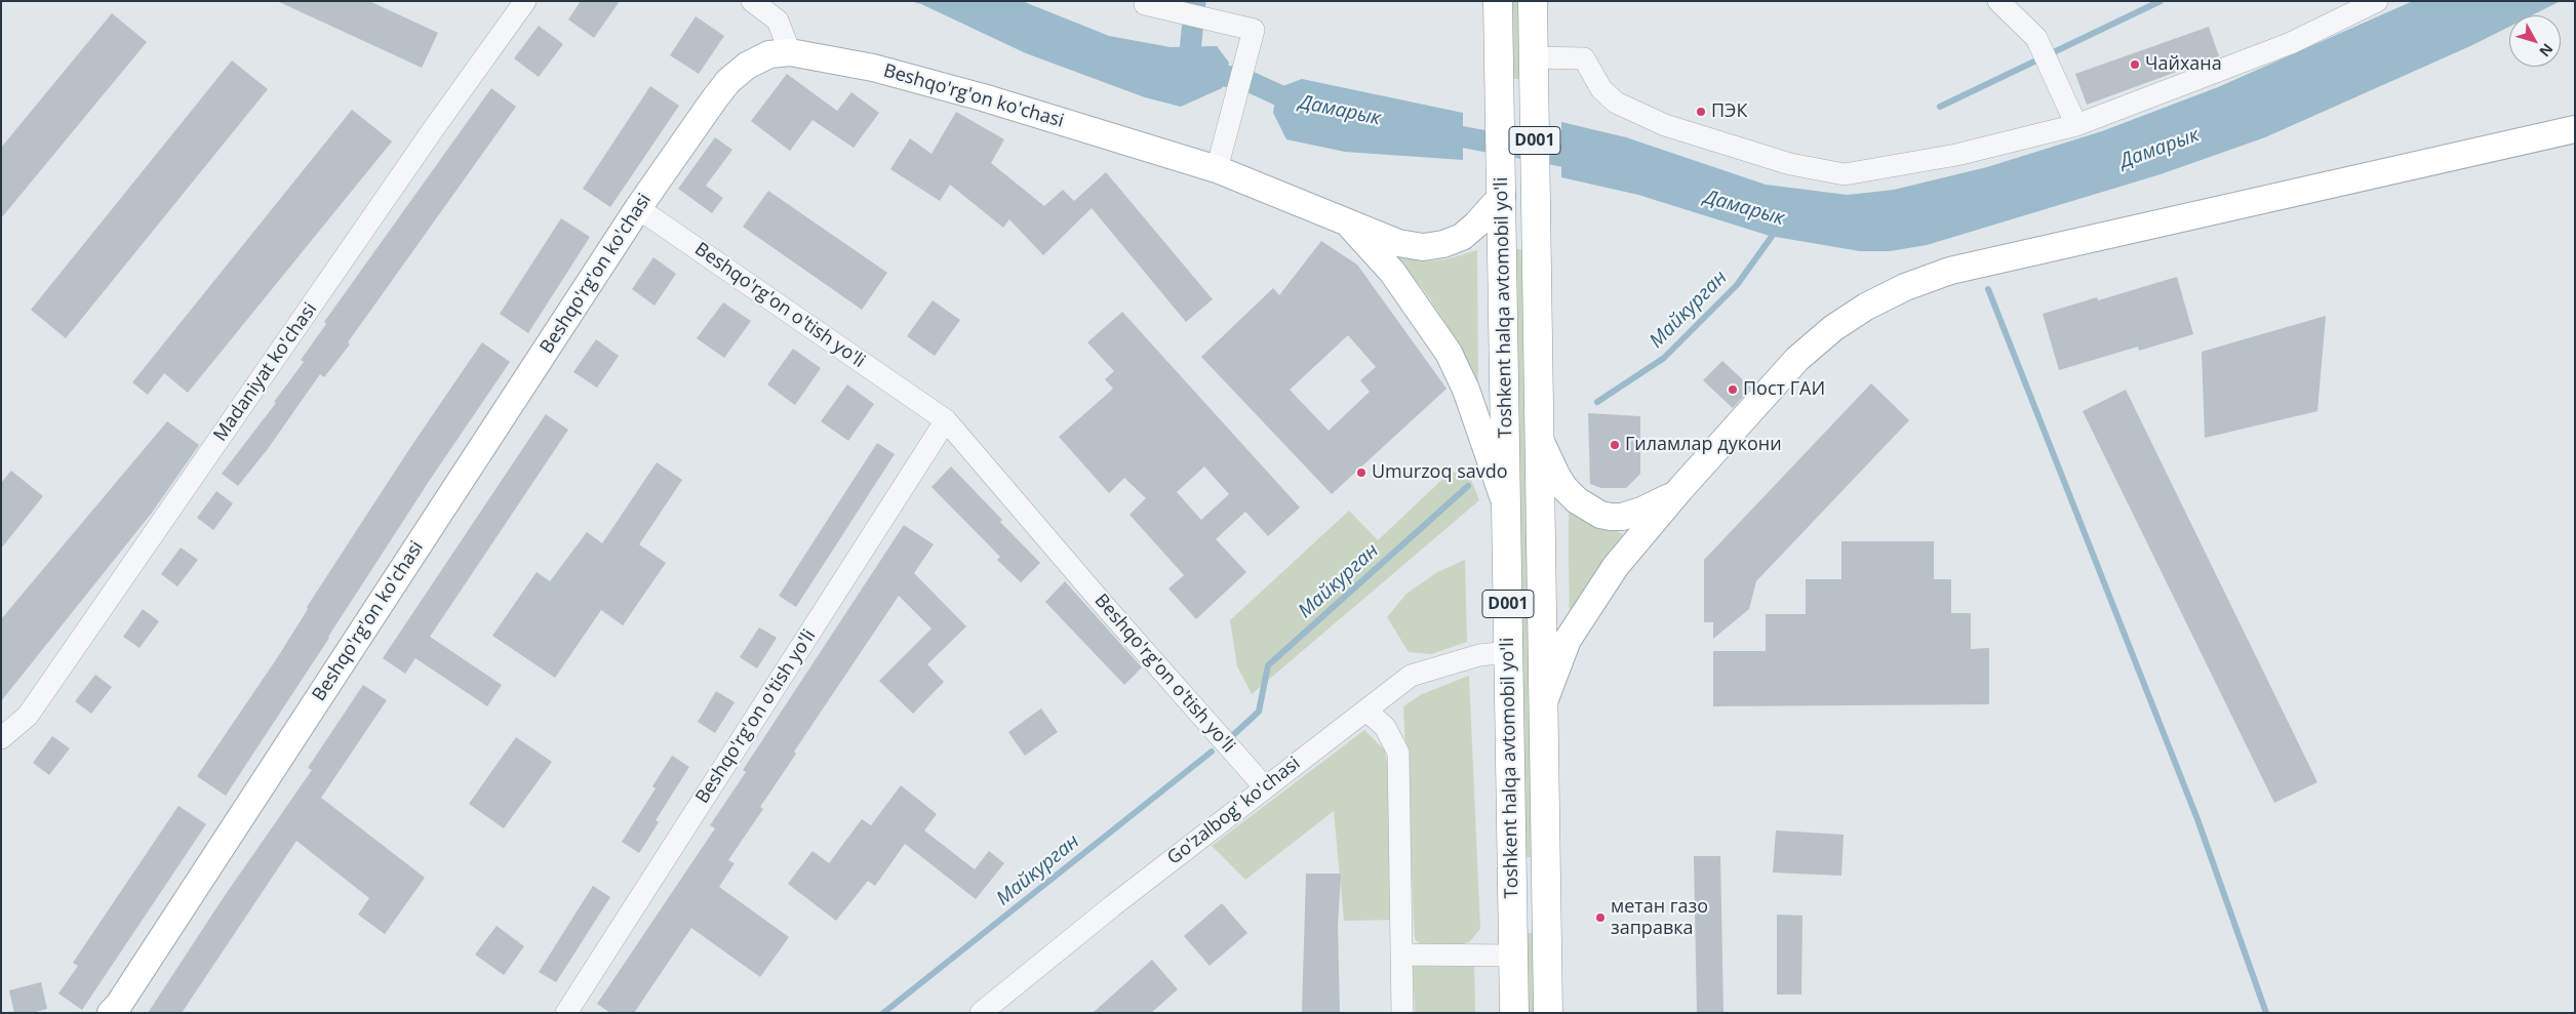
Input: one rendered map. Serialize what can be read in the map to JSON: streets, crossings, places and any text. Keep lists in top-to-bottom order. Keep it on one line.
{"streets":{"highway":["D001","Toshkent halqa avtomobil yo'li"],"main road":["Beshqo'rg'on ko'chasi"],"street":["Beshqo'rg'on o'tish yo'li","Madaniyat ko'chasi","Go'zalbog' ko'chasi"]},"crossings":[["Beshqo'rg'on ko'chasi","Beshqo'rg'on o'tish yo'li"],["Beshqo'rg'on ko'chasi","Toshkent halqa avtomobil yo'li"],["Beshqo'rg'on o'tish yo'li","Go'zalbog' ko'chasi"],["Toshkent halqa avtomobil yo'li","Go'zalbog' ko'chasi"]],"water":["Дамарык","Майкурган"],"places":["Чайхана","ПЭК","Пост ГАИ","Гиламлар дукони","Umurzoq savdo","метан газо заправка"],"north":"bottom right"}
